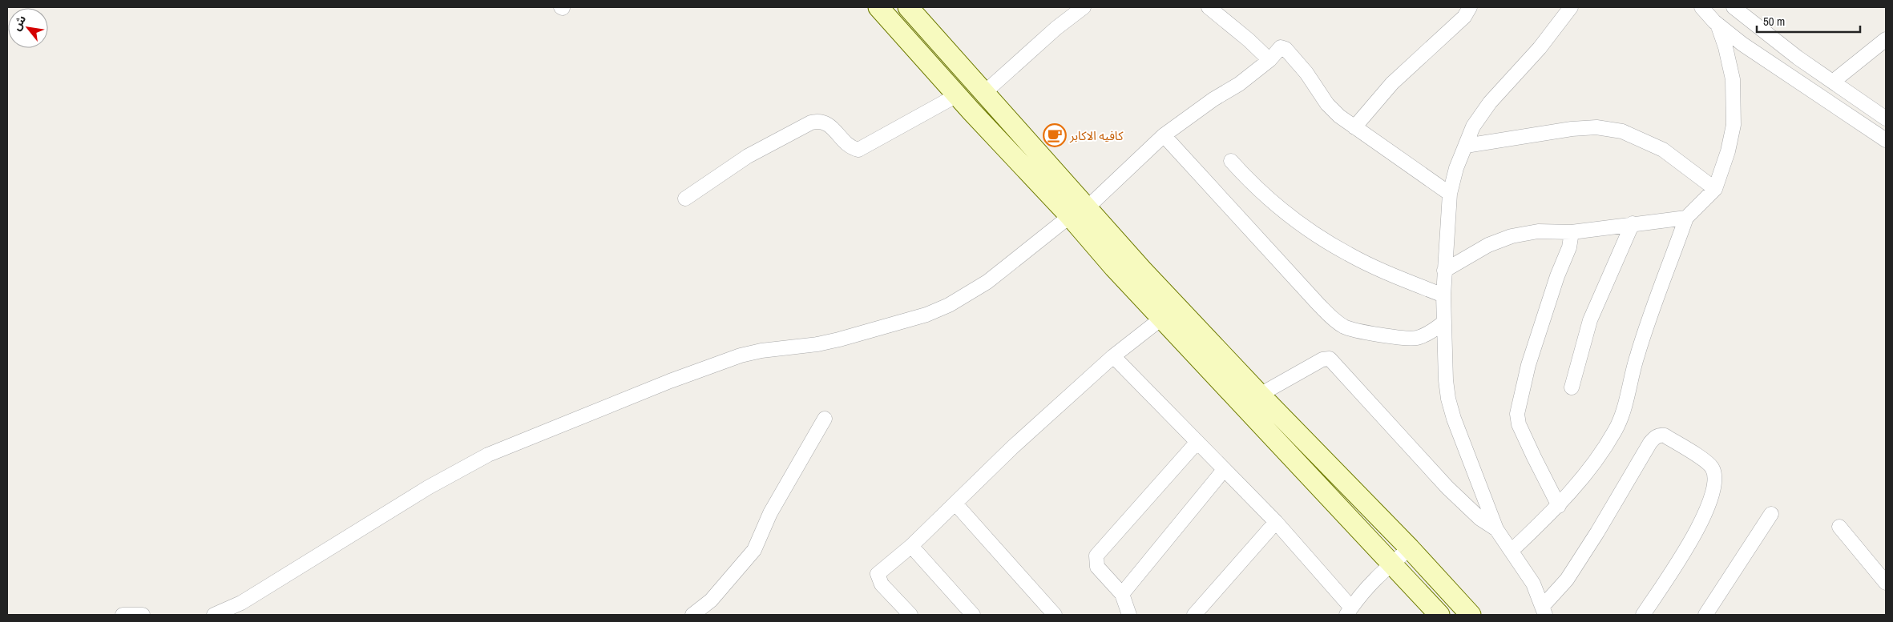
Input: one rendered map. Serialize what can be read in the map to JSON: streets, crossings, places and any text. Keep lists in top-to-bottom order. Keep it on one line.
{"places":{"cafe":["كافيه الاكابر"]},"scale_bar":"50 m","north":"top left"}
